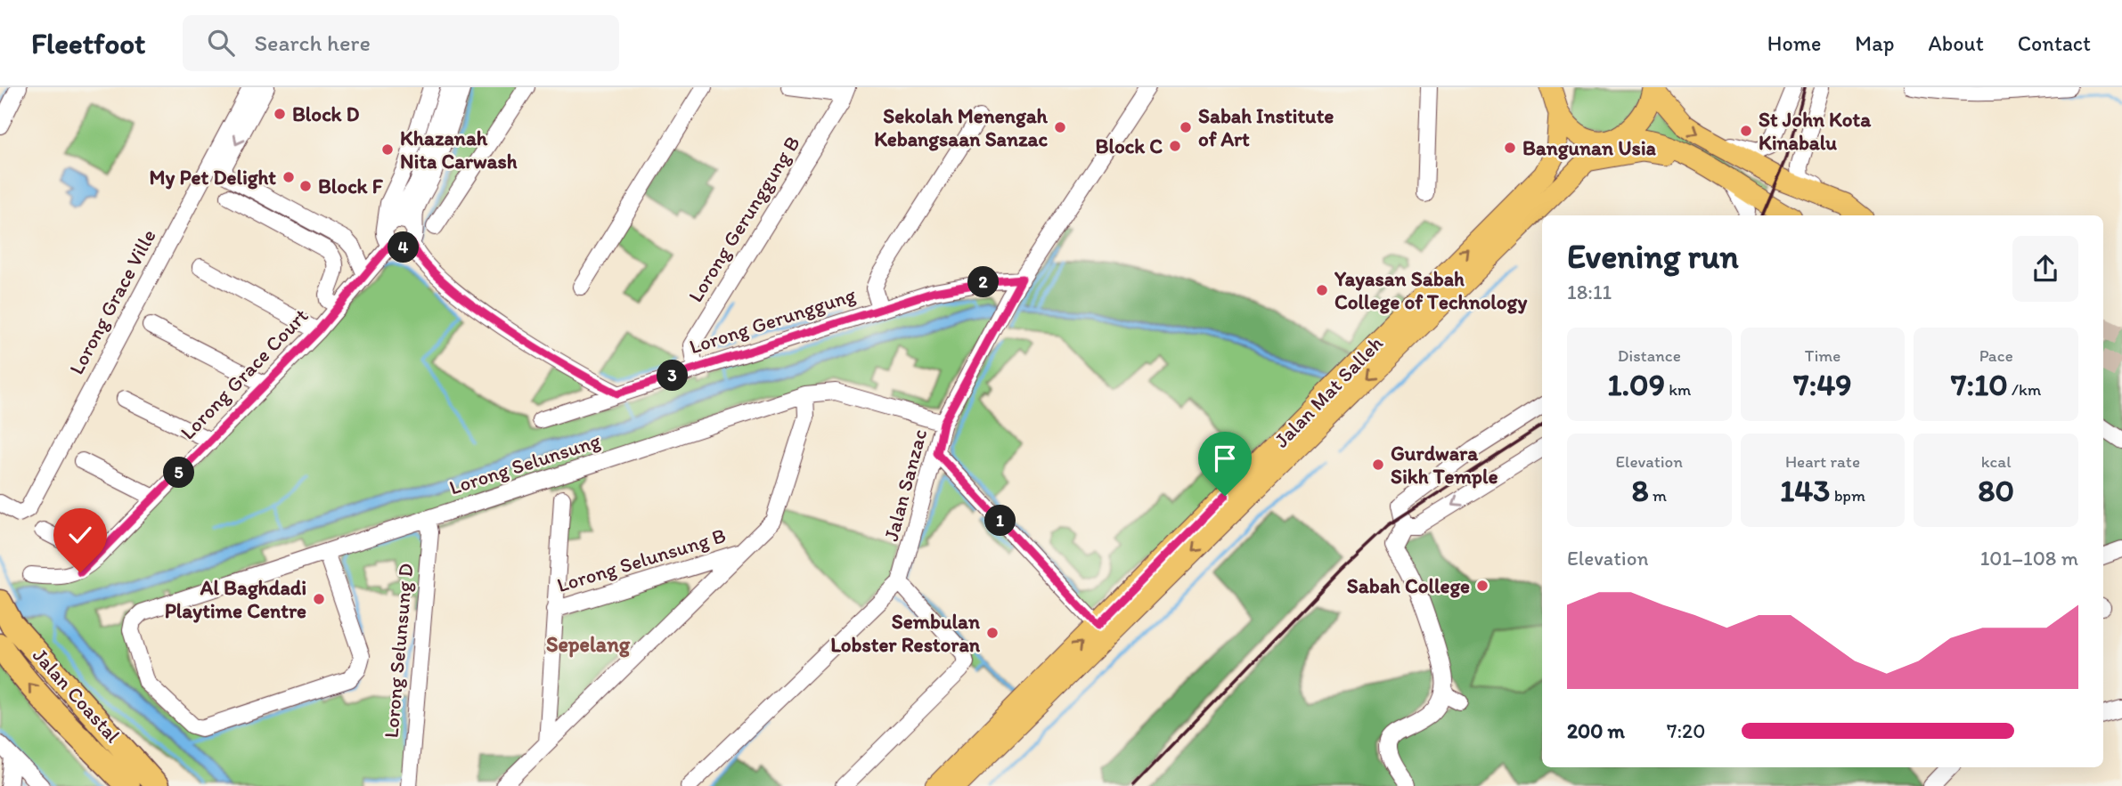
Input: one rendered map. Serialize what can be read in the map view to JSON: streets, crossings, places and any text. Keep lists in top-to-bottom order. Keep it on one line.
{"streets":{"highway":["Jalan Coastal"],"main road":["Jalan Mat Salleh"],"street":["Lorong Gerunggung B","Lorong Grace Ville","Lorong Gerunggung","Lorong Grace Court","Lorong Selunsung","Jalan Sanzac","Lorong Selunsung B","Lorong Selunsung D"]},"crossings":[["Lorong Gerunggung B","Lorong Gerunggung"],["Lorong Gerunggung","Jalan Sanzac"],["Lorong Selunsung","Jalan Sanzac"],["Lorong Selunsung","Lorong Selunsung D"]],"districts":["Sepelang"],"places":["Block D","Sekolah Menengah Kebangsaan Sanzac","Sabah Institute of Art","St John Kota Kinabalu","Block C","Bangunan Usia","Khazanah Nita Carwash","My Pet Delight","Block F","Yayasan Sabah College of Technology","Gurdwara Sikh Temple","Sabah College","Al Baghdadi Playtime Centre","Sembulan Lobster Restoran"],"page":{"header":"Fleetfoot","search":"Search here","nav":["Home","Map","About","Contact"],"heading":["Evening run","18:11"],"pins":["4","2","3","5","1"],"stats":[["Distance","1.09 km"],["Time","7:49"],["Pace","7:10 /km"],["Elevation","8 m"],["Heart rate","143 bpm"],["kcal","80"]],"chart":["Elevation","101–108 m"],"list":[{"name":"200 m","note":"7:20"}]}}
